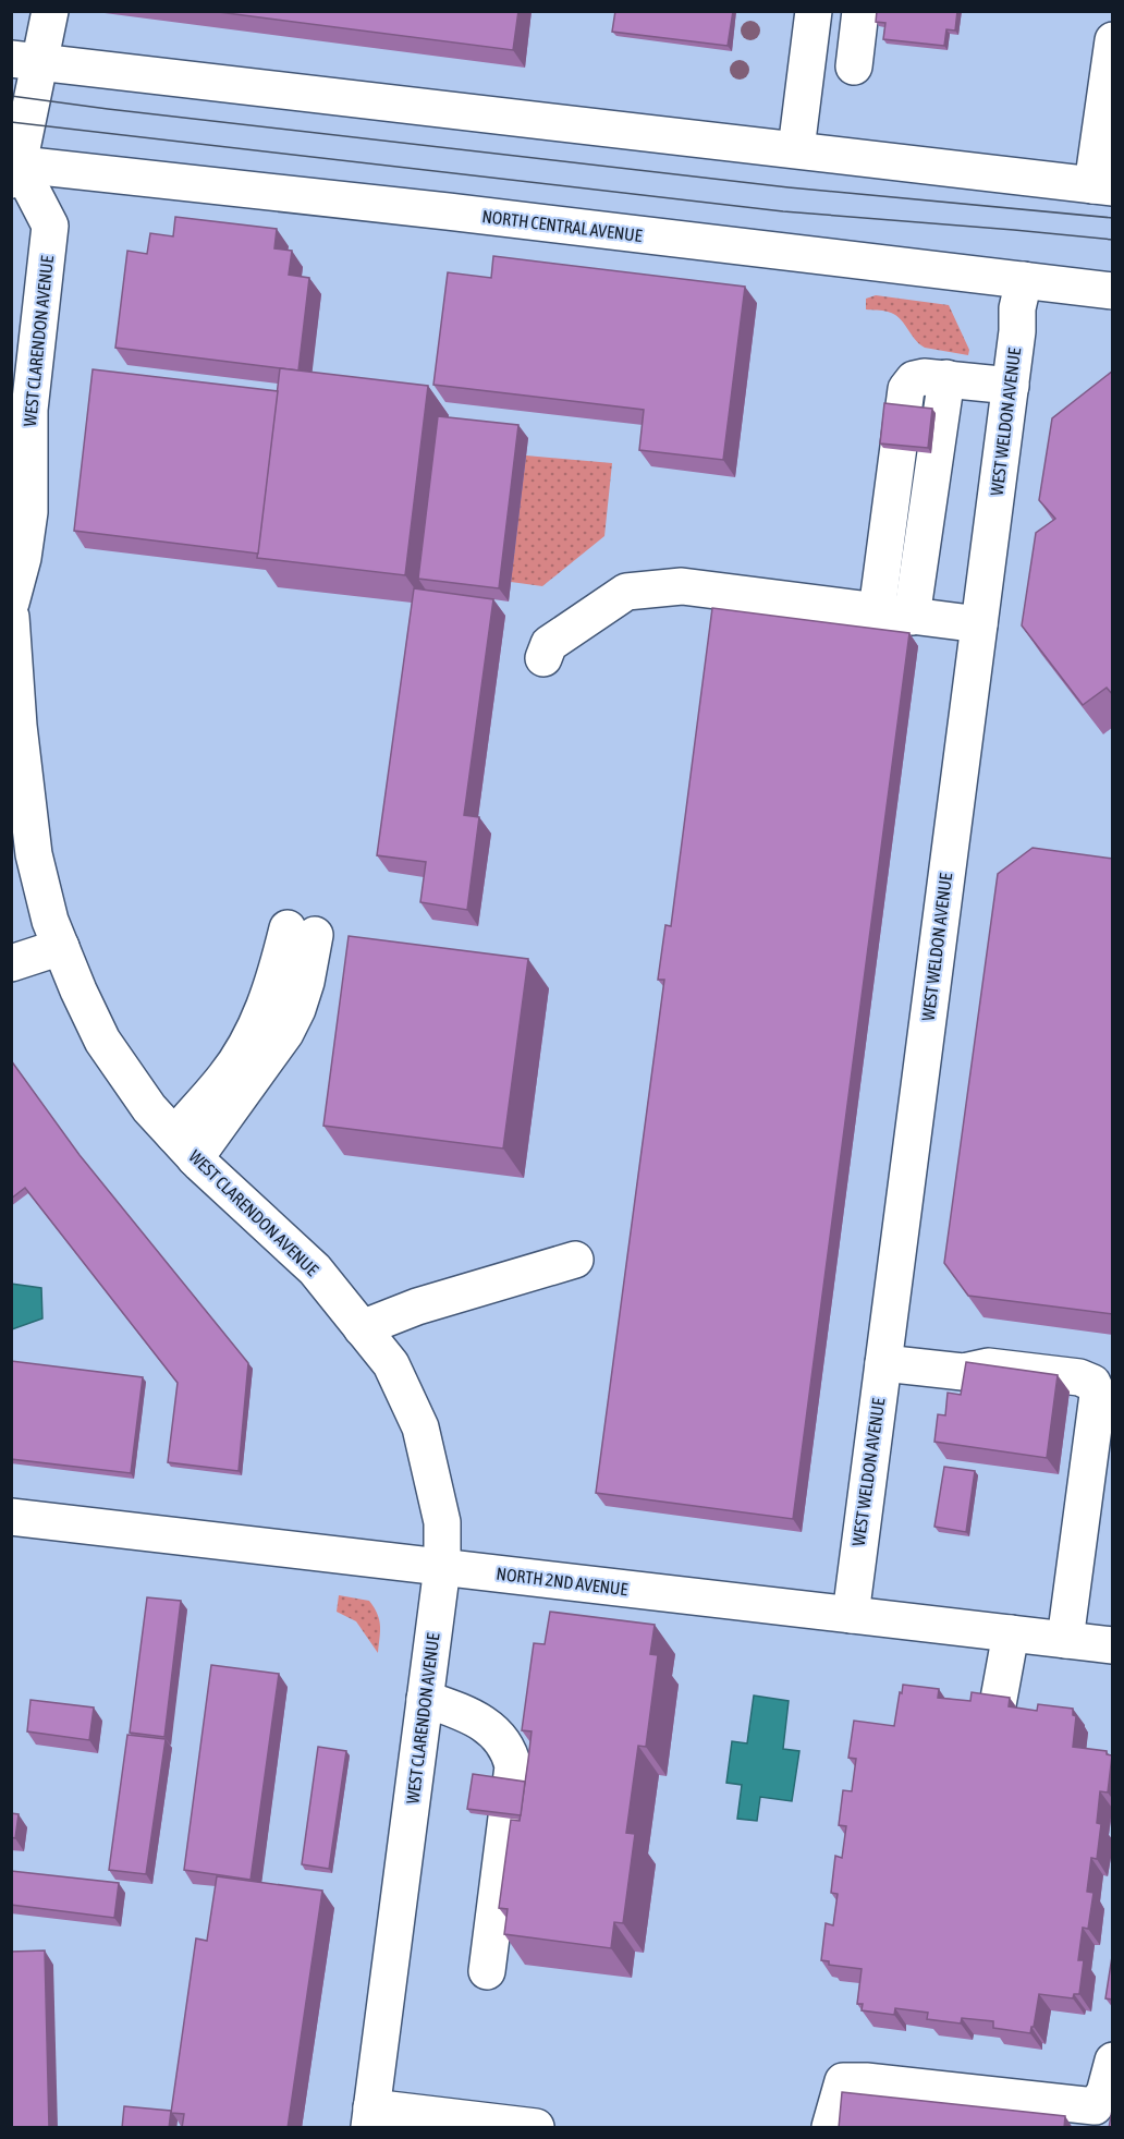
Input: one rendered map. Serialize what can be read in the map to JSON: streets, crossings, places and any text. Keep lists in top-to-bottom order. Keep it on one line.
{"streets":{"street":["NORTH CENTRAL AVENUE","WEST CLARENDON AVENUE","WEST WELDON AVENUE","NORTH 2ND AVENUE"]},"crossings":[["NORTH CENTRAL AVENUE","WEST CLARENDON AVENUE"],["NORTH CENTRAL AVENUE","WEST WELDON AVENUE"],["WEST CLARENDON AVENUE","NORTH 2ND AVENUE"],["WEST WELDON AVENUE","NORTH 2ND AVENUE"]]}
